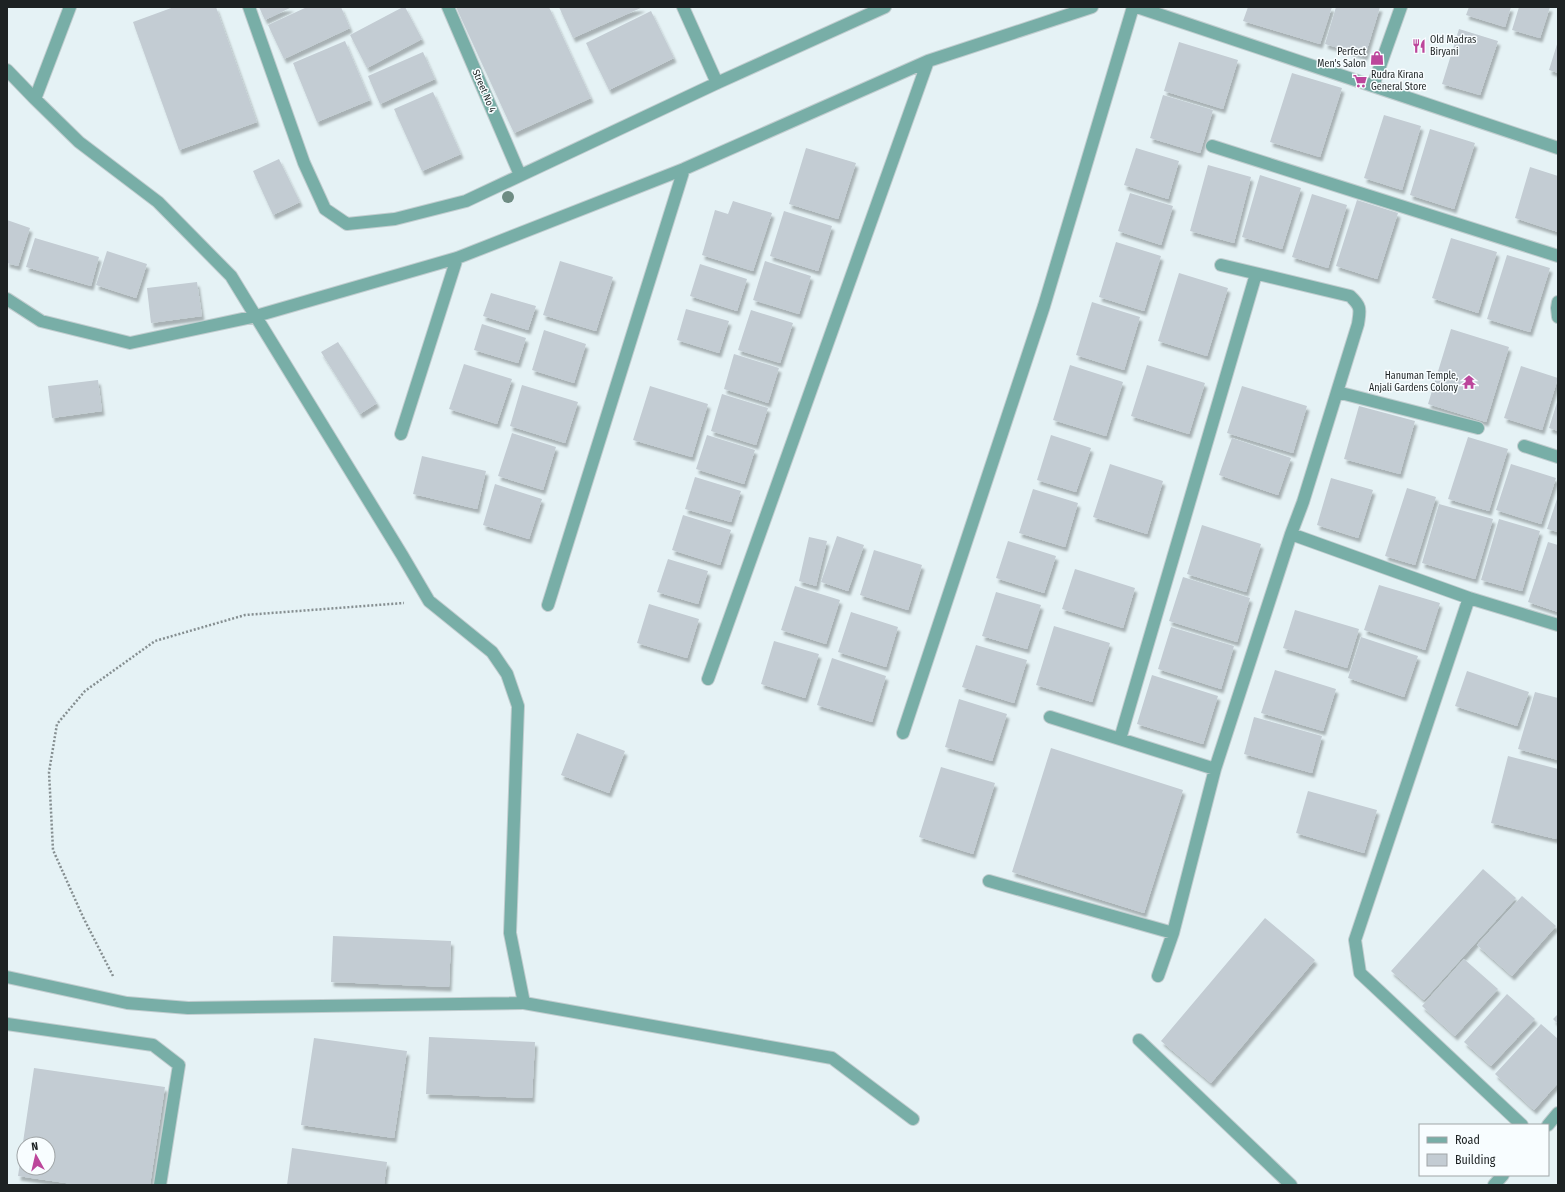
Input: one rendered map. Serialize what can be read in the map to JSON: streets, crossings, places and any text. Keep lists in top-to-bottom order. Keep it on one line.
{"streets":{"street":["Street No 4"]},"places":{"restaurant":["Old Madras Biryani"],"shop":["Perfect Men's Salon"],"supermarket":["Rudra Kirana General Store"],"temple":["Hanuman Temple, Anjali Gardens Colony"]},"legend":["Road","Building"],"north":"top"}
